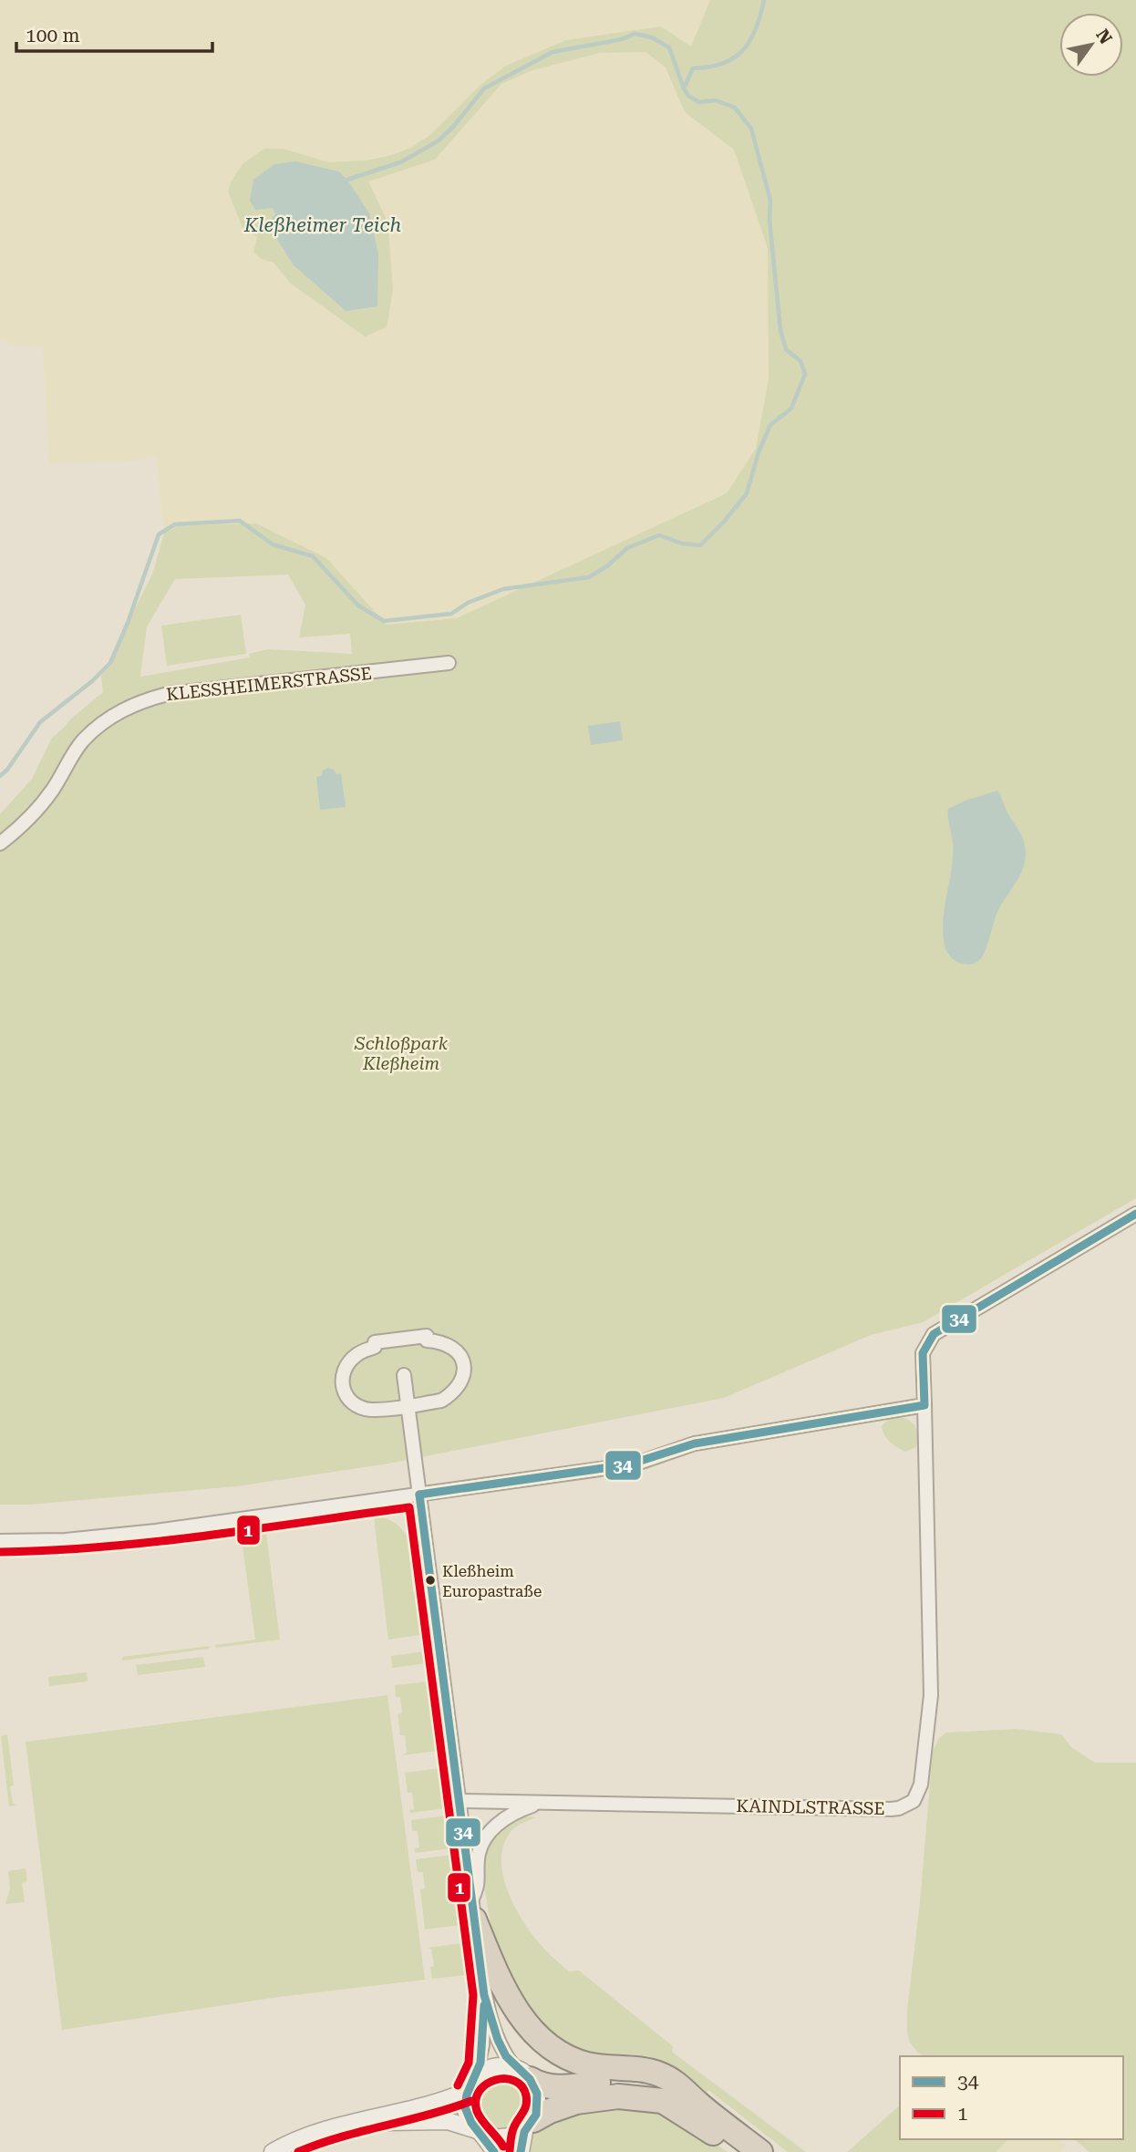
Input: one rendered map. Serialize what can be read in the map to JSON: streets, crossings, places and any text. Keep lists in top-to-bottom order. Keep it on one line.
{"streets":{"street":["KLESSHEIMERSTRASSE","KAINDLSTRASSE"]},"water":["Kleßheimer Teich"],"parks":["Schloßpark Kleßheim"],"places":["Kleßheim Europastraße"],"lines":["transit line 34","transit line 1"],"legend":["34","1"],"scale_bar":"100 m","north":"top right"}
